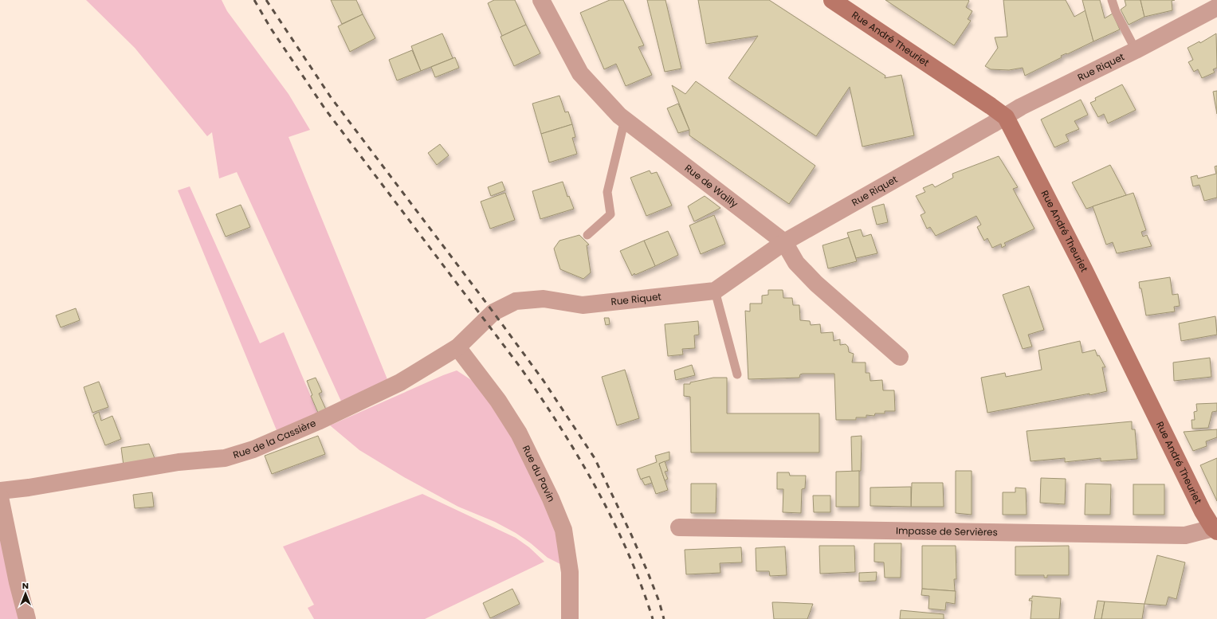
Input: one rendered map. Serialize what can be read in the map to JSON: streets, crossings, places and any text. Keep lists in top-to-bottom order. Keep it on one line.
{"streets":{"street":["Rue André Theuriet","Rue Riquet","Rue de Wailly","Rue de la Cassière","Rue du Pavin","Impasse de Servières"]},"crossings":[["Rue André Theuriet","Rue Riquet"],["Rue André Theuriet","Impasse de Servières"],["Rue Riquet","Rue de Wailly"],["Rue Riquet","Rue de la Cassière"],["Rue de la Cassière","Rue du Pavin"]],"north":"top"}
